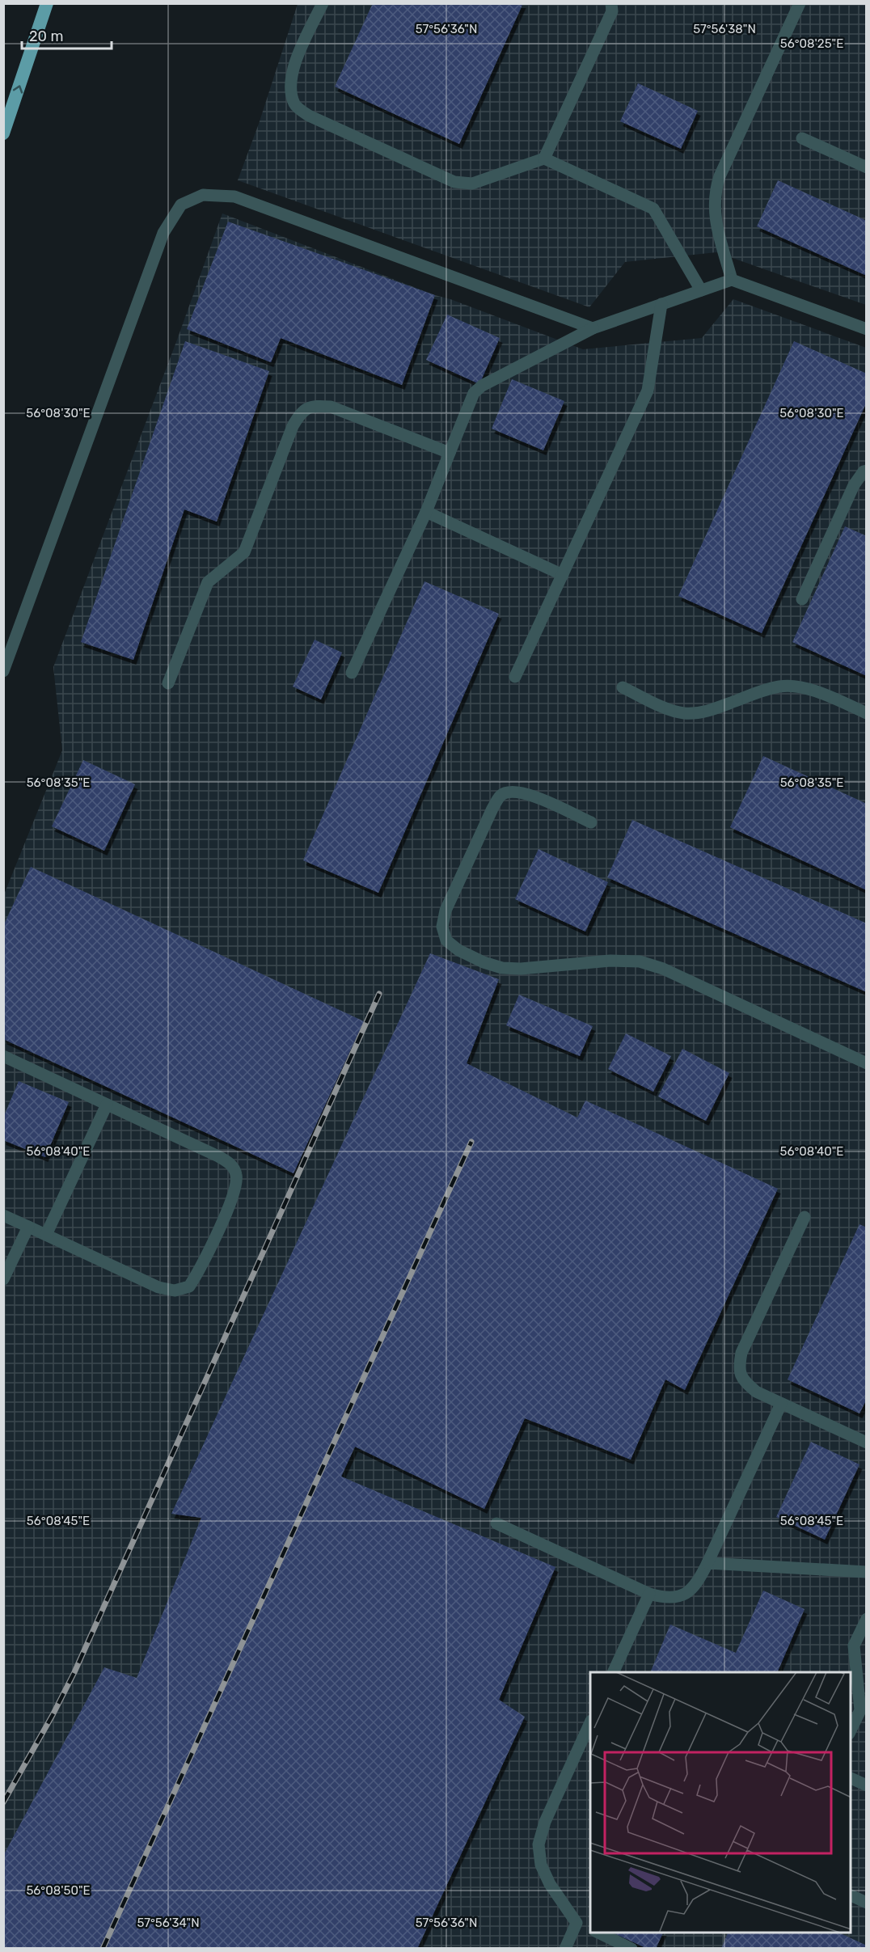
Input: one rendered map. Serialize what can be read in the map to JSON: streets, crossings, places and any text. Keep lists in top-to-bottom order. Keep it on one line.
{"scale_bar":"20 m","coordinates":["57°56'36\"N","57°56'38\"N","56°08'25\"E","56°08'30\"E","56°08'35\"E","56°08'40\"E","56°08'45\"E","56°08'50\"E","57°56'34\"N"]}
